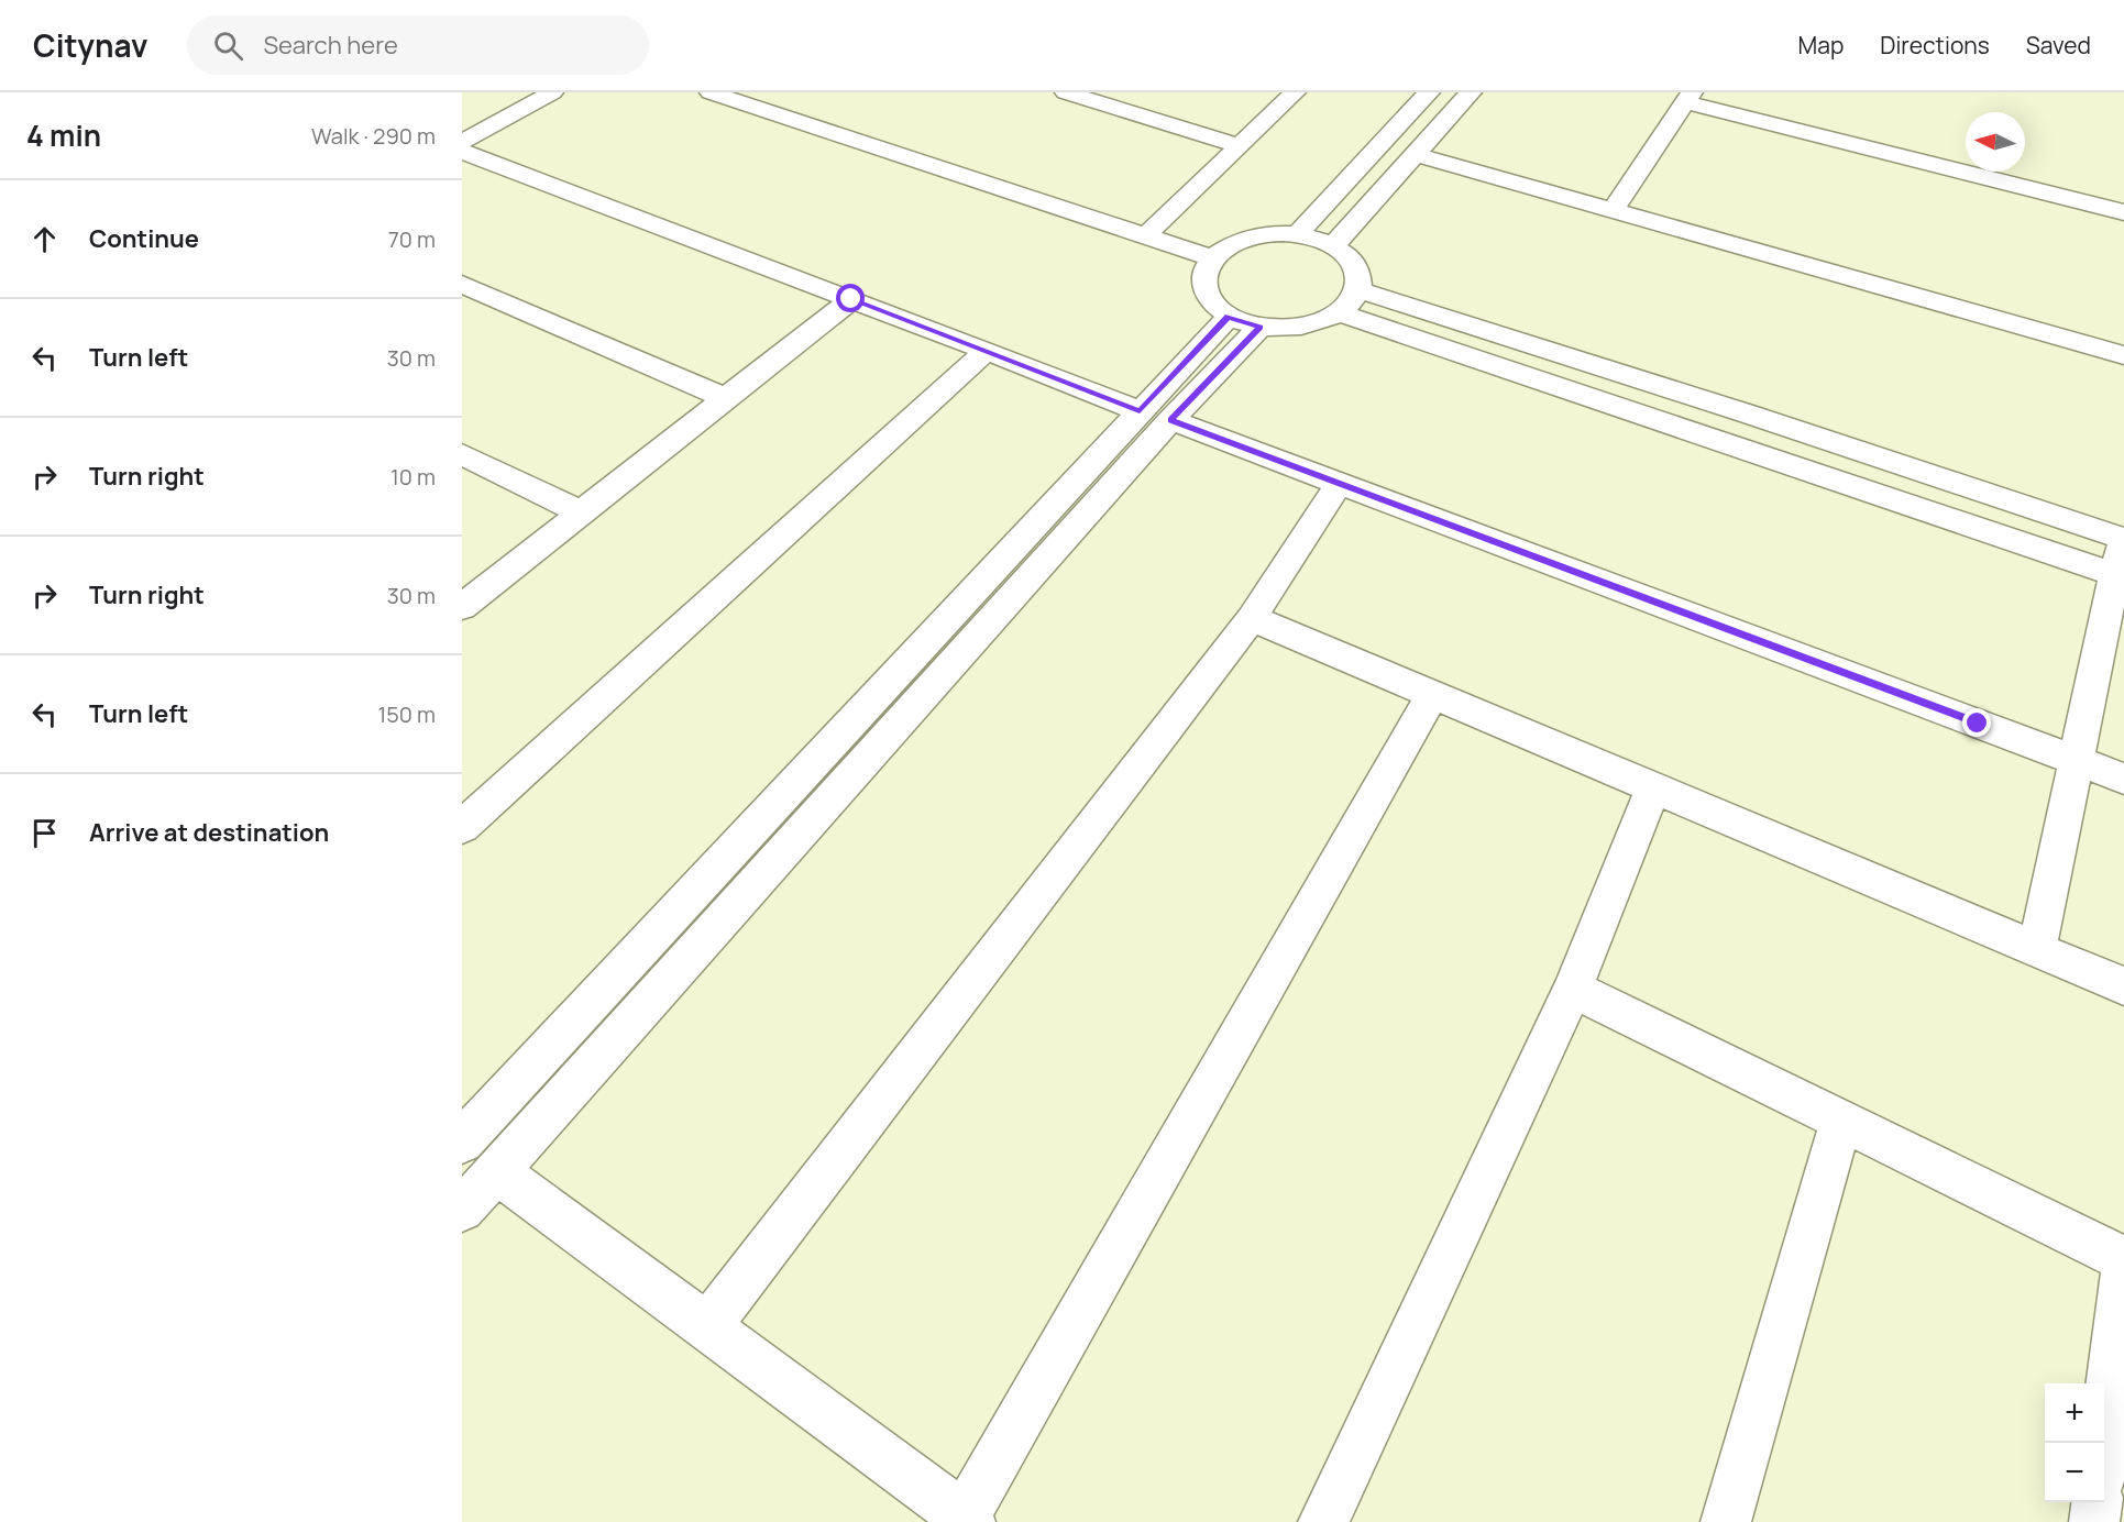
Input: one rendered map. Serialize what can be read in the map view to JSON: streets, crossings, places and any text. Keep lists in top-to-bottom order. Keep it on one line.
{"north":"left","page":{"header":"Citynav","search":"Search here","nav":["Map","Directions","Saved"],"heading":["4 min","Walk · 290 m"],"list":[["Continue","70 m"],["Turn left","30 m"],["Turn right","10 m"],["Turn right","30 m"],["Turn left","150 m"],"Arrive at destination"],"map_buttons":["+","−"]}}
